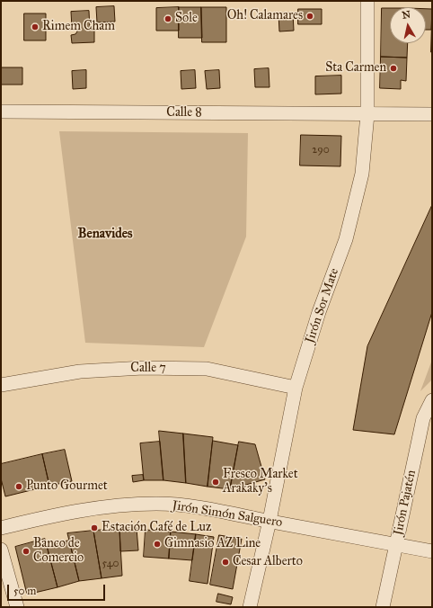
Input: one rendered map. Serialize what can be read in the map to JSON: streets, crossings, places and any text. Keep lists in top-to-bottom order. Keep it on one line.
{"streets":{"street":["Calle 8","Jirón Sor Mate","Calle 7","Jirón Pajatén","Jirón Simón Salguero"]},"crossings":[["Calle 8","Jirón Sor Mate"],["Jirón Sor Mate","Calle 7"],["Jirón Sor Mate","Jirón Simón Salguero"],["Jirón Pajatén","Jirón Simón Salguero"]],"districts":["Benavides"],"places":["Oh! Calamares","Sole","Rimem Cham","Sta Carmen","Fresco Market Arakaky's","Punto Gourmet","Estación Café de Luz","Gimnasio AZ Line","Banco de Comercio","Cesar Alberto"],"house_numbers":["290","540"],"scale_bar":"50 m","north":"top"}
